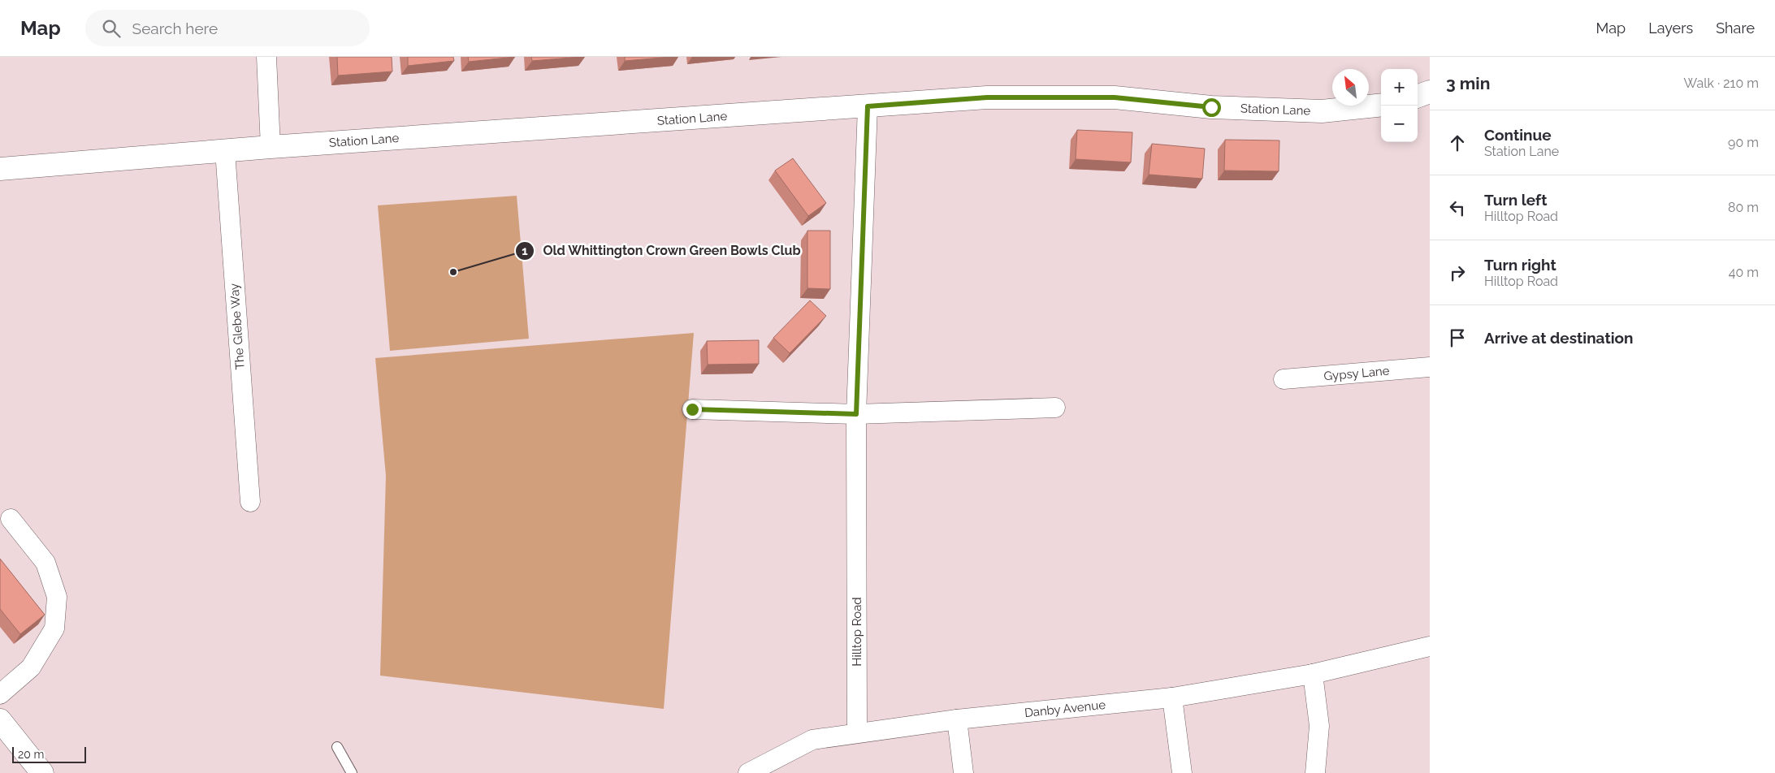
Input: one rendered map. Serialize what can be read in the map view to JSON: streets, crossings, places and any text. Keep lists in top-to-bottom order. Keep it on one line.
{"streets":{"street":["Station Lane","The Glebe Way","Gypsy Lane","Hilltop Road","Danby Avenue"]},"crossings":[["Station Lane","The Glebe Way"],["Station Lane","Hilltop Road"],["Hilltop Road","Danby Avenue"]],"places":["Old Whittington Crown Green Bowls Club"],"scale_bar":"20 m","north":"top left","page":{"header":"Map","search":"Search here","nav":["Map","Layers","Share"],"heading":["3 min","Walk · 210 m"],"map_buttons":["+","−"],"list":[["Continue","Station Lane","90 m"],["Turn left","Hilltop Road","80 m"],["Turn right","Hilltop Road","40 m"],"Arrive at destination"],"scale":"20 m"}}
